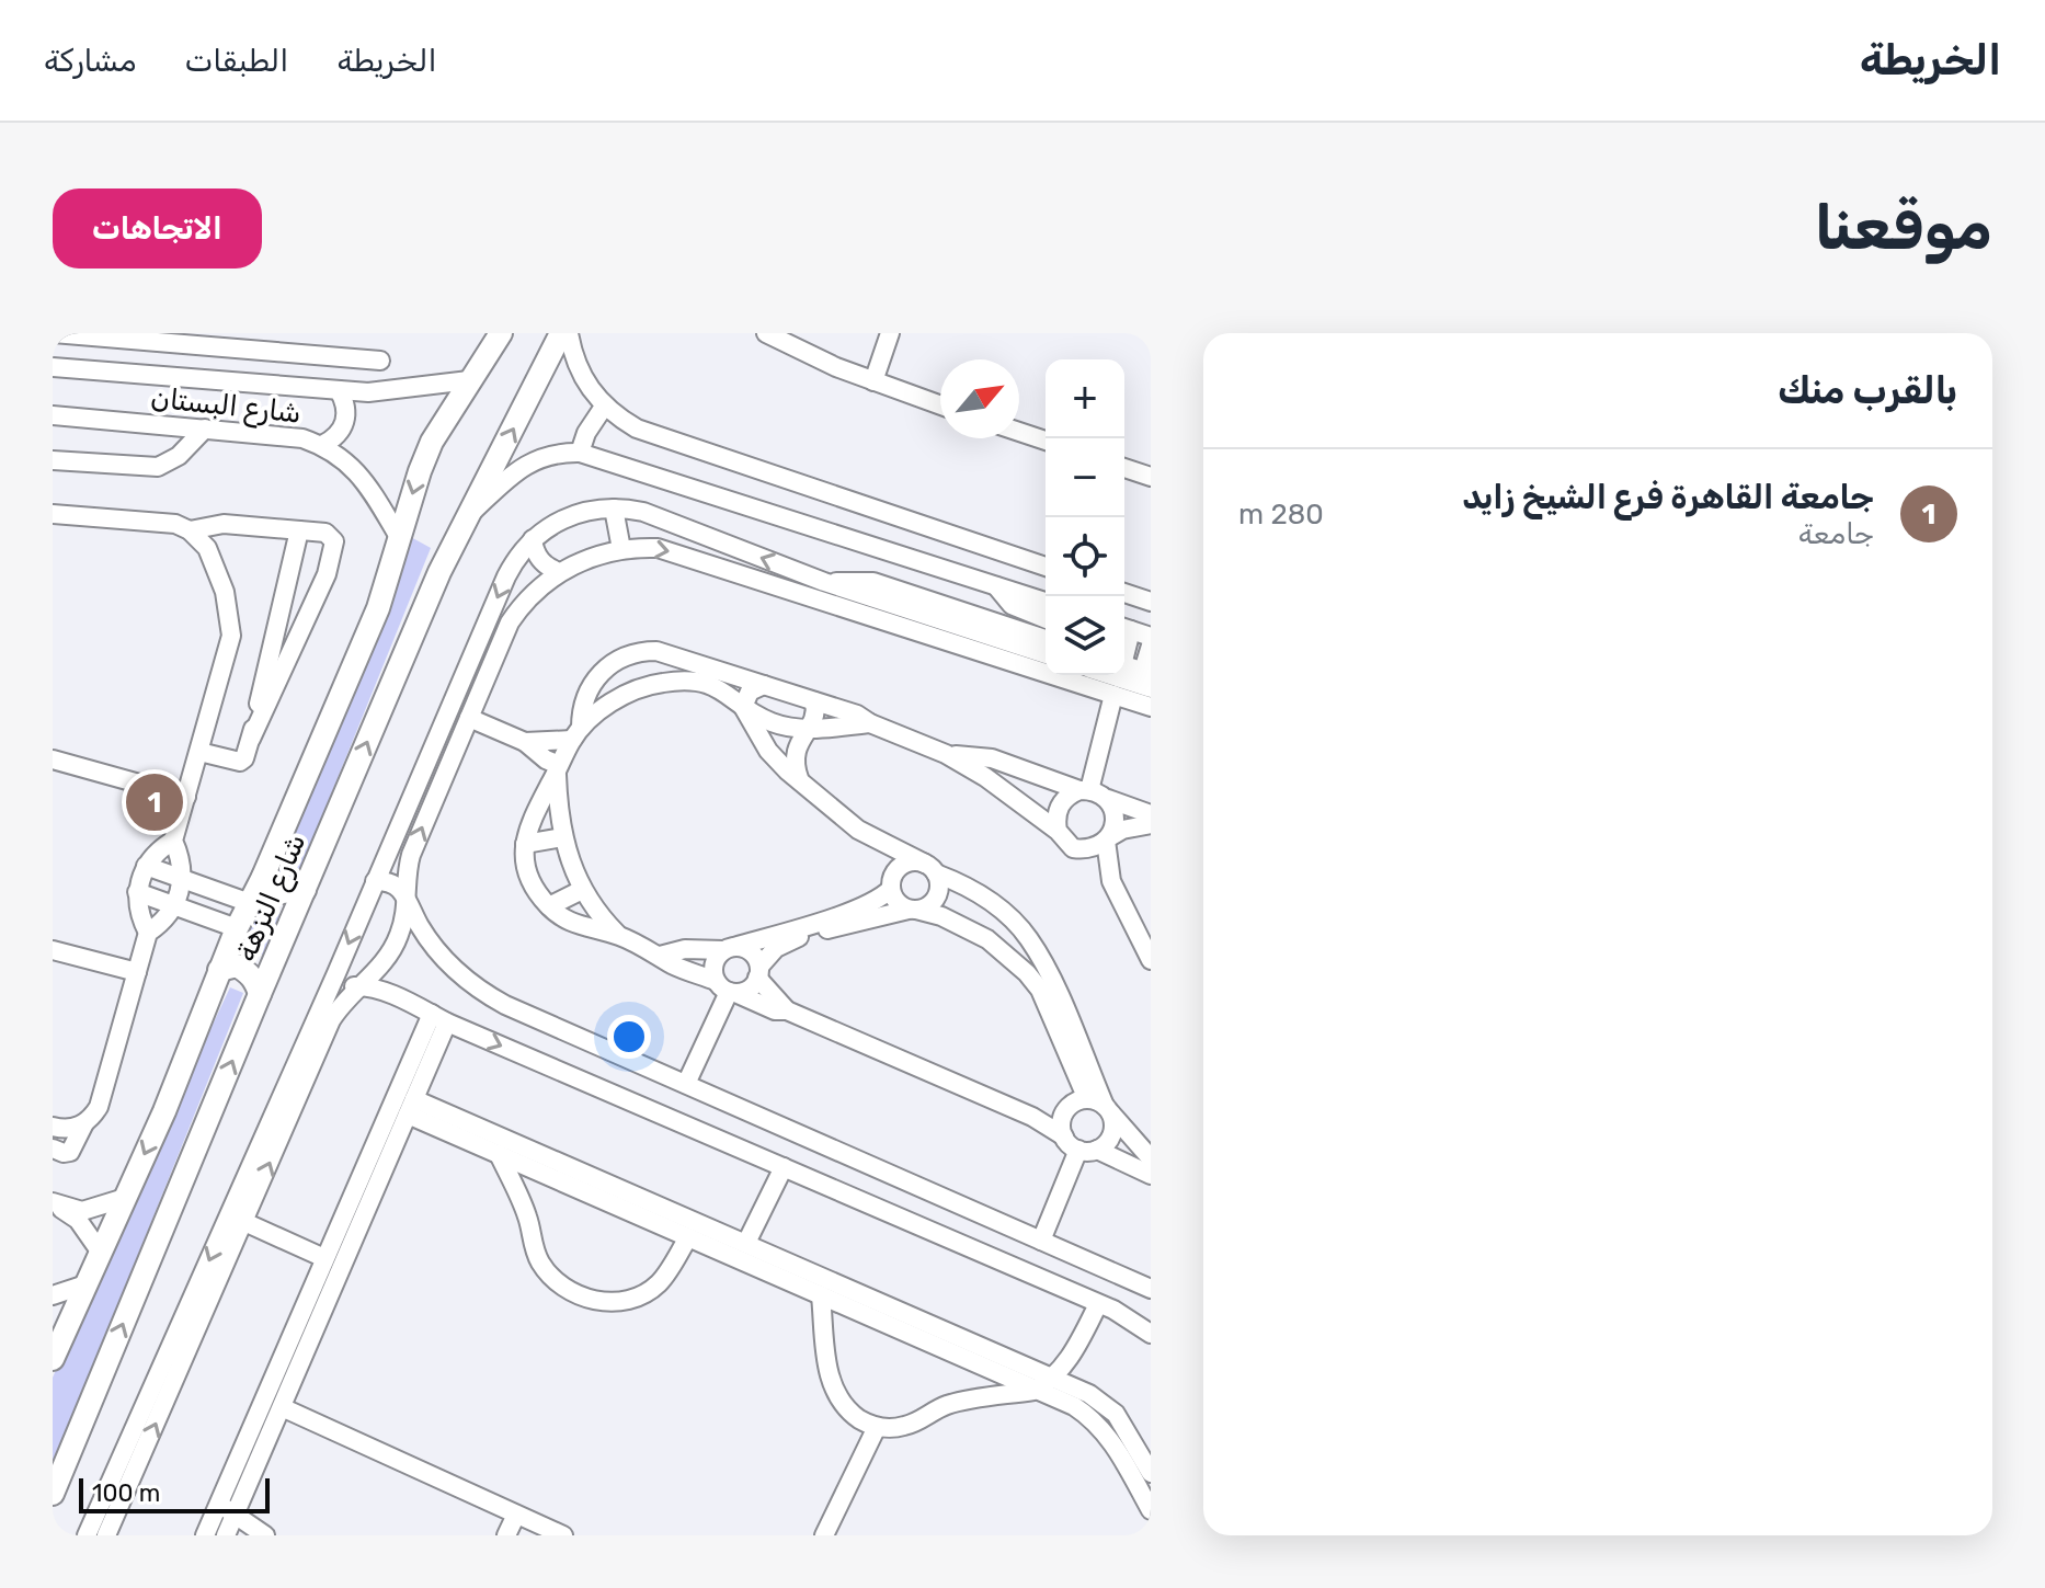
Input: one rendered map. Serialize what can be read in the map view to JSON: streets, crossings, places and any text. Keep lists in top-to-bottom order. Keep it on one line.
{"streets":{"main road":["شارع النزهة"],"street":["شارع البستان"]},"crossings":[["شارع البستان","شارع النزهة"]],"scale_bar":"100 m","north":"top right","page":{"header":"الخريطة","nav":["الخريطة","الطبقات","مشاركة"],"buttons":"الاتجاهات","title":"موقعنا","heading":"بالقرب منك","map_buttons":["+","−"],"list":[{"mark":"1","name":"جامعة القاهرة فرع الشيخ زايد","note":"جامعة","value":"280 m"}],"pins":"1","scale":"100 m"}}
